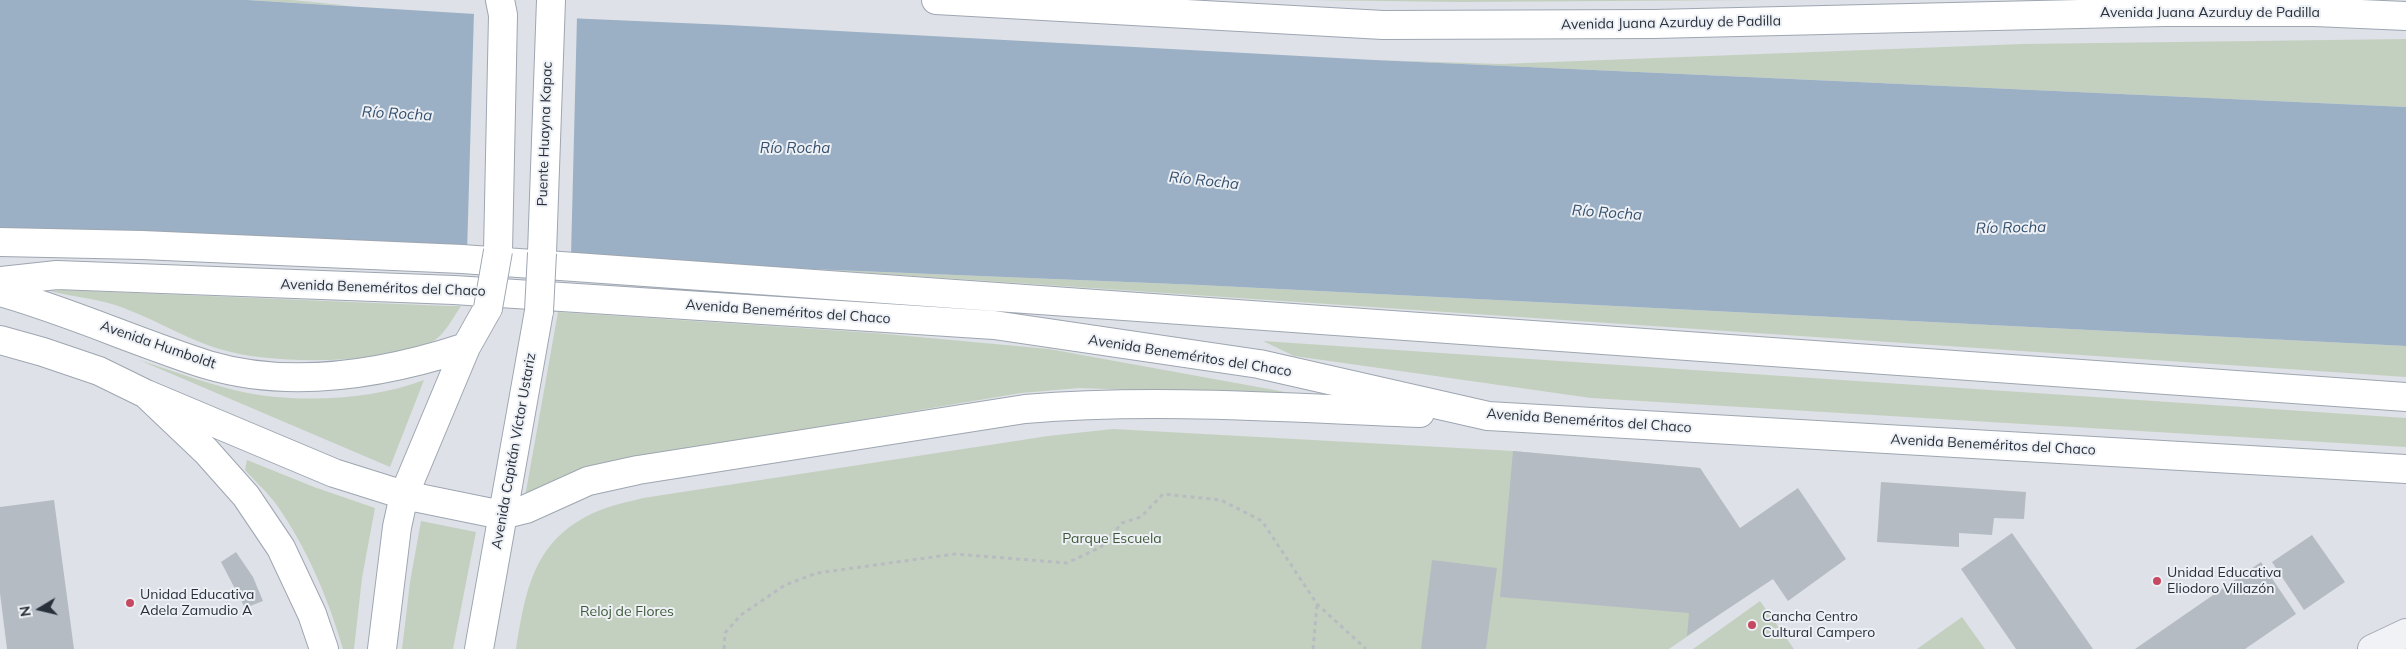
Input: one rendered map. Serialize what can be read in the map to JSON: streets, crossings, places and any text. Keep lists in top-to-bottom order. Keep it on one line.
{"streets":{"main road":["Avenida Juana Azurduy de Padilla","Puente Huayna Kapac","Avenida Beneméritos del Chaco","Avenida Humboldt","Avenida Capitán Víctor Ustariz"]},"crossings":[["Puente Huayna Kapac","Avenida Capitán Víctor Ustariz"]],"water":["Río Rocha"],"parks":["Parque Escuela","Reloj de Flores"],"places":["Unidad Educativa Eliodoro Villazón","Unidad Educativa Adela Zamudio A","Cancha Centro Cultural Campero"],"north":"left"}
